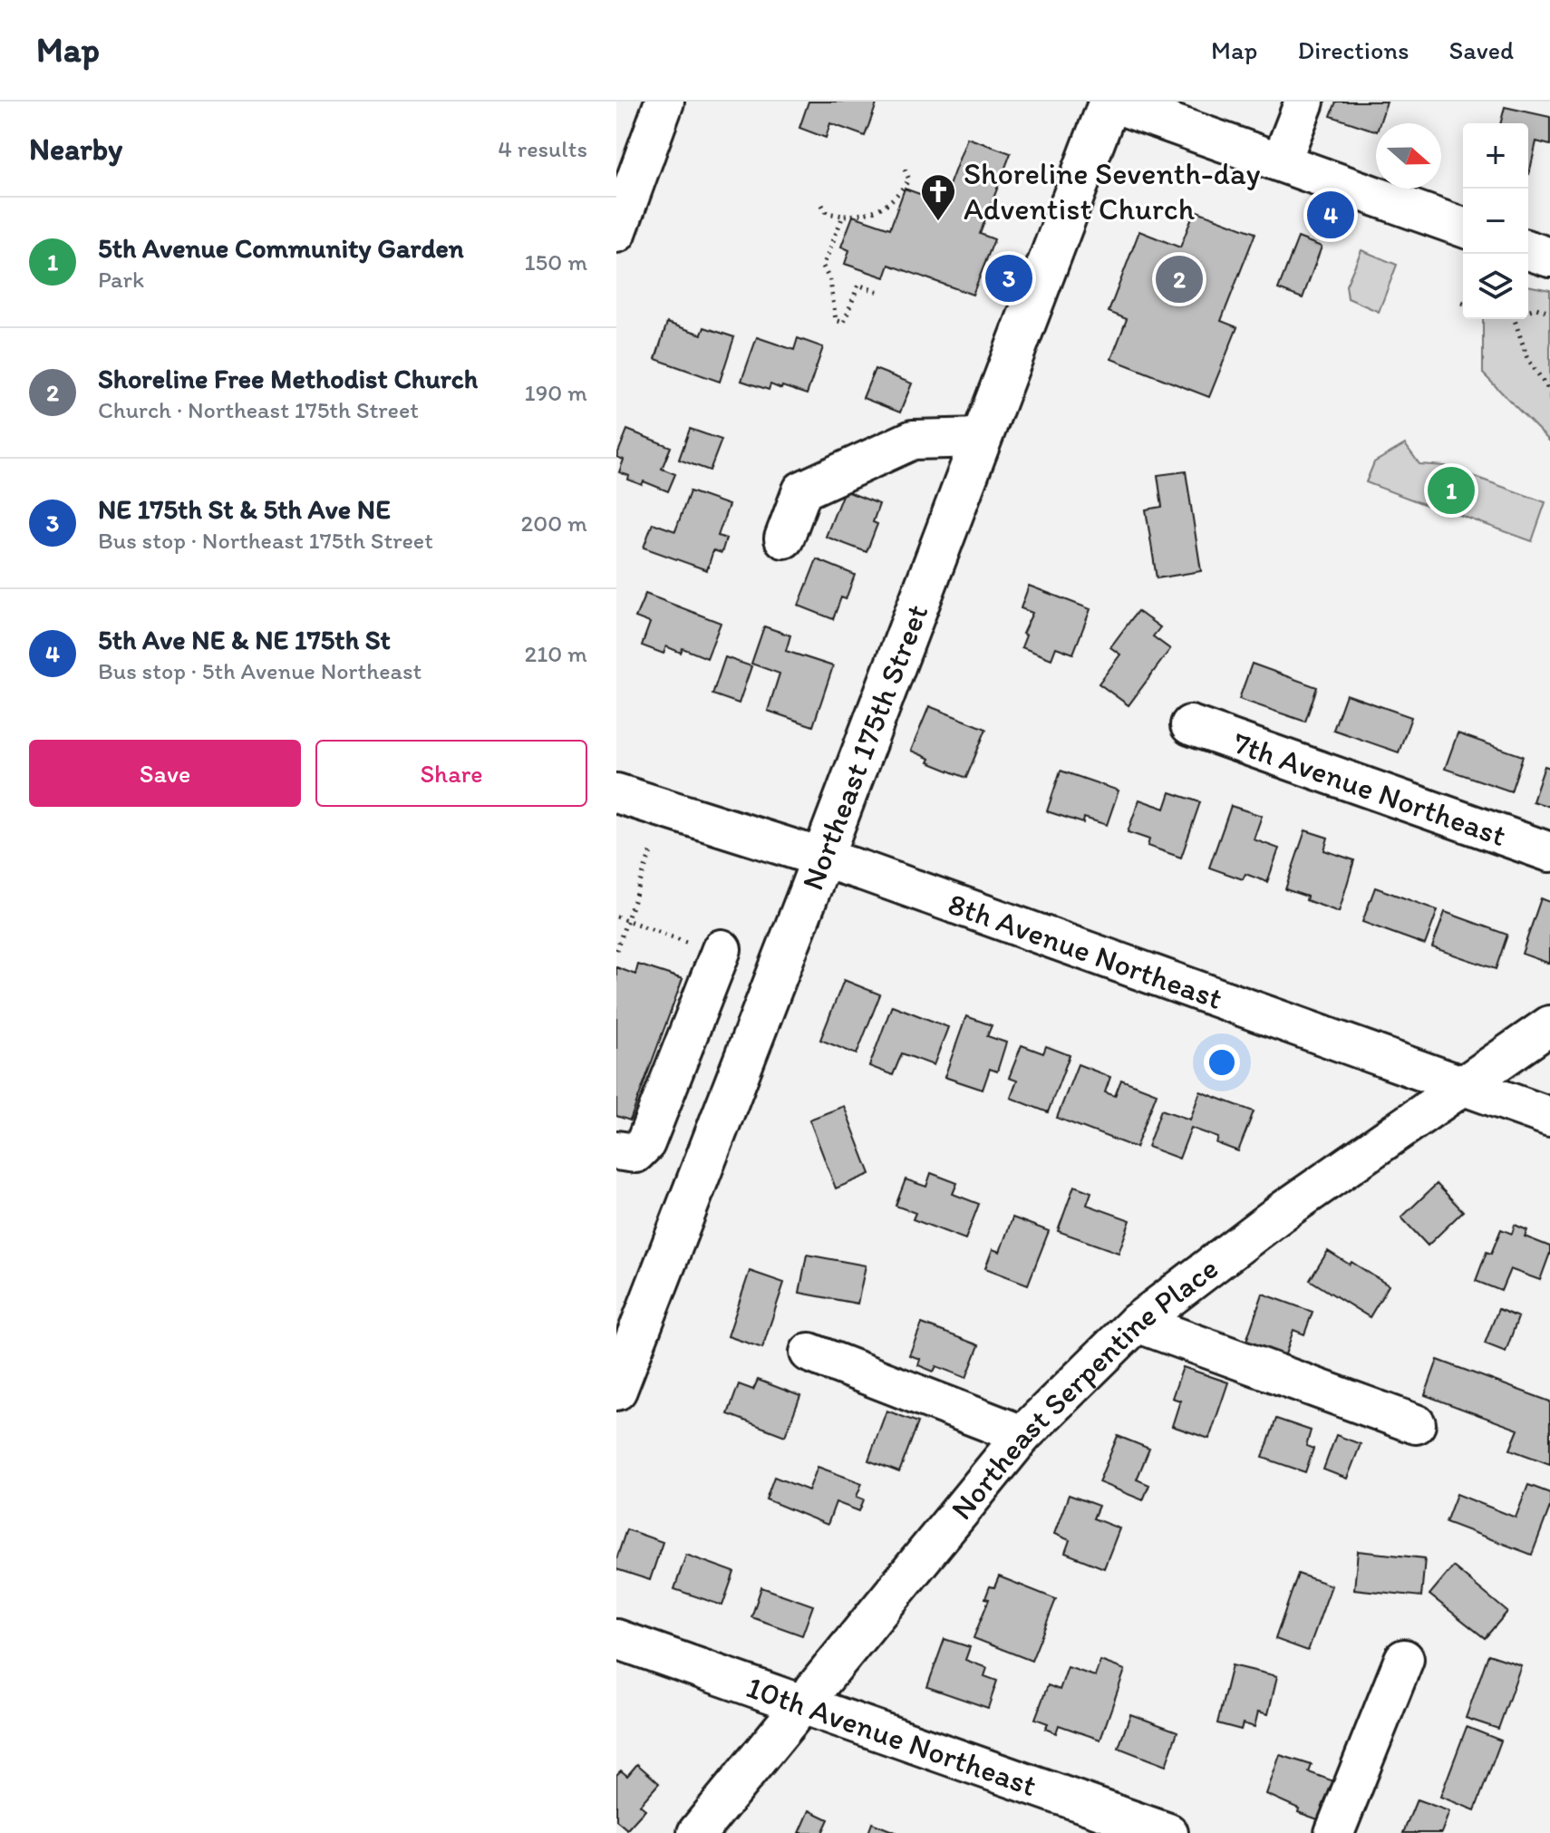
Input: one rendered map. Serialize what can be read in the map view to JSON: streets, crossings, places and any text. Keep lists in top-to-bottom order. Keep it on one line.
{"streets":{"main road":["Northeast 175th Street"],"street":["7th Avenue Northeast","8th Avenue Northeast","Northeast Serpentine Place","10th Avenue Northeast"]},"crossings":[["Northeast 175th Street","8th Avenue Northeast"],["8th Avenue Northeast","Northeast Serpentine Place"],["Northeast Serpentine Place","10th Avenue Northeast"]],"places":{"church":["Shoreline Seventh-day Adventist Church"]},"north":"right","page":{"header":"Map","nav":["Map","Directions","Saved"],"heading":["Nearby","4 results"],"map_buttons":["+","−"],"pins":["4","3","2","1"],"list":[{"mark":"1","name":"5th Avenue Community Garden","note":"Park","value":"150 m"},{"mark":"2","name":"Shoreline Free Methodist Church","note":"Church · Northeast 175th Street","value":"190 m"},{"mark":"3","name":"NE 175th St & 5th Ave NE","note":"Bus stop · Northeast 175th Street","value":"200 m"},{"mark":"4","name":"5th Ave NE & NE 175th St","note":"Bus stop · 5th Avenue Northeast","value":"210 m"}],"buttons":["Save","Share"]}}
